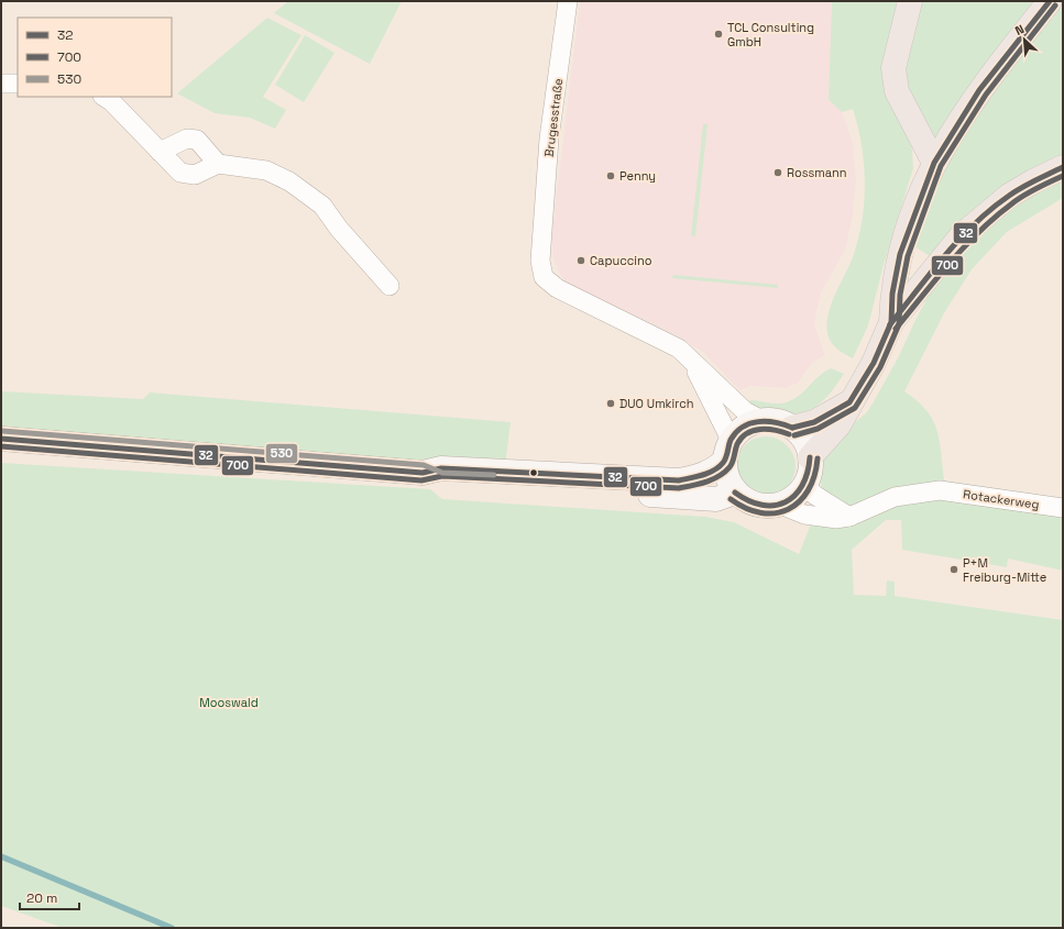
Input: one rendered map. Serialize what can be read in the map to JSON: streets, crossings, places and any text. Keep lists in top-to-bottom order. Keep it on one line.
{"streets":{"street":["Brugesstraße","Rotackerweg"]},"crossings":[["Brugesstraße","Rotackerweg"]],"parks":["Mooswald"],"places":["TCL Consulting GmbH","Rossmann","Penny","Capuccino","DUO Umkirch","P+M Freiburg-Mitte"],"lines":["transit line 32","transit line 700","transit line 530"],"legend":["32","700","530"],"scale_bar":"20 m","north":"top left"}
